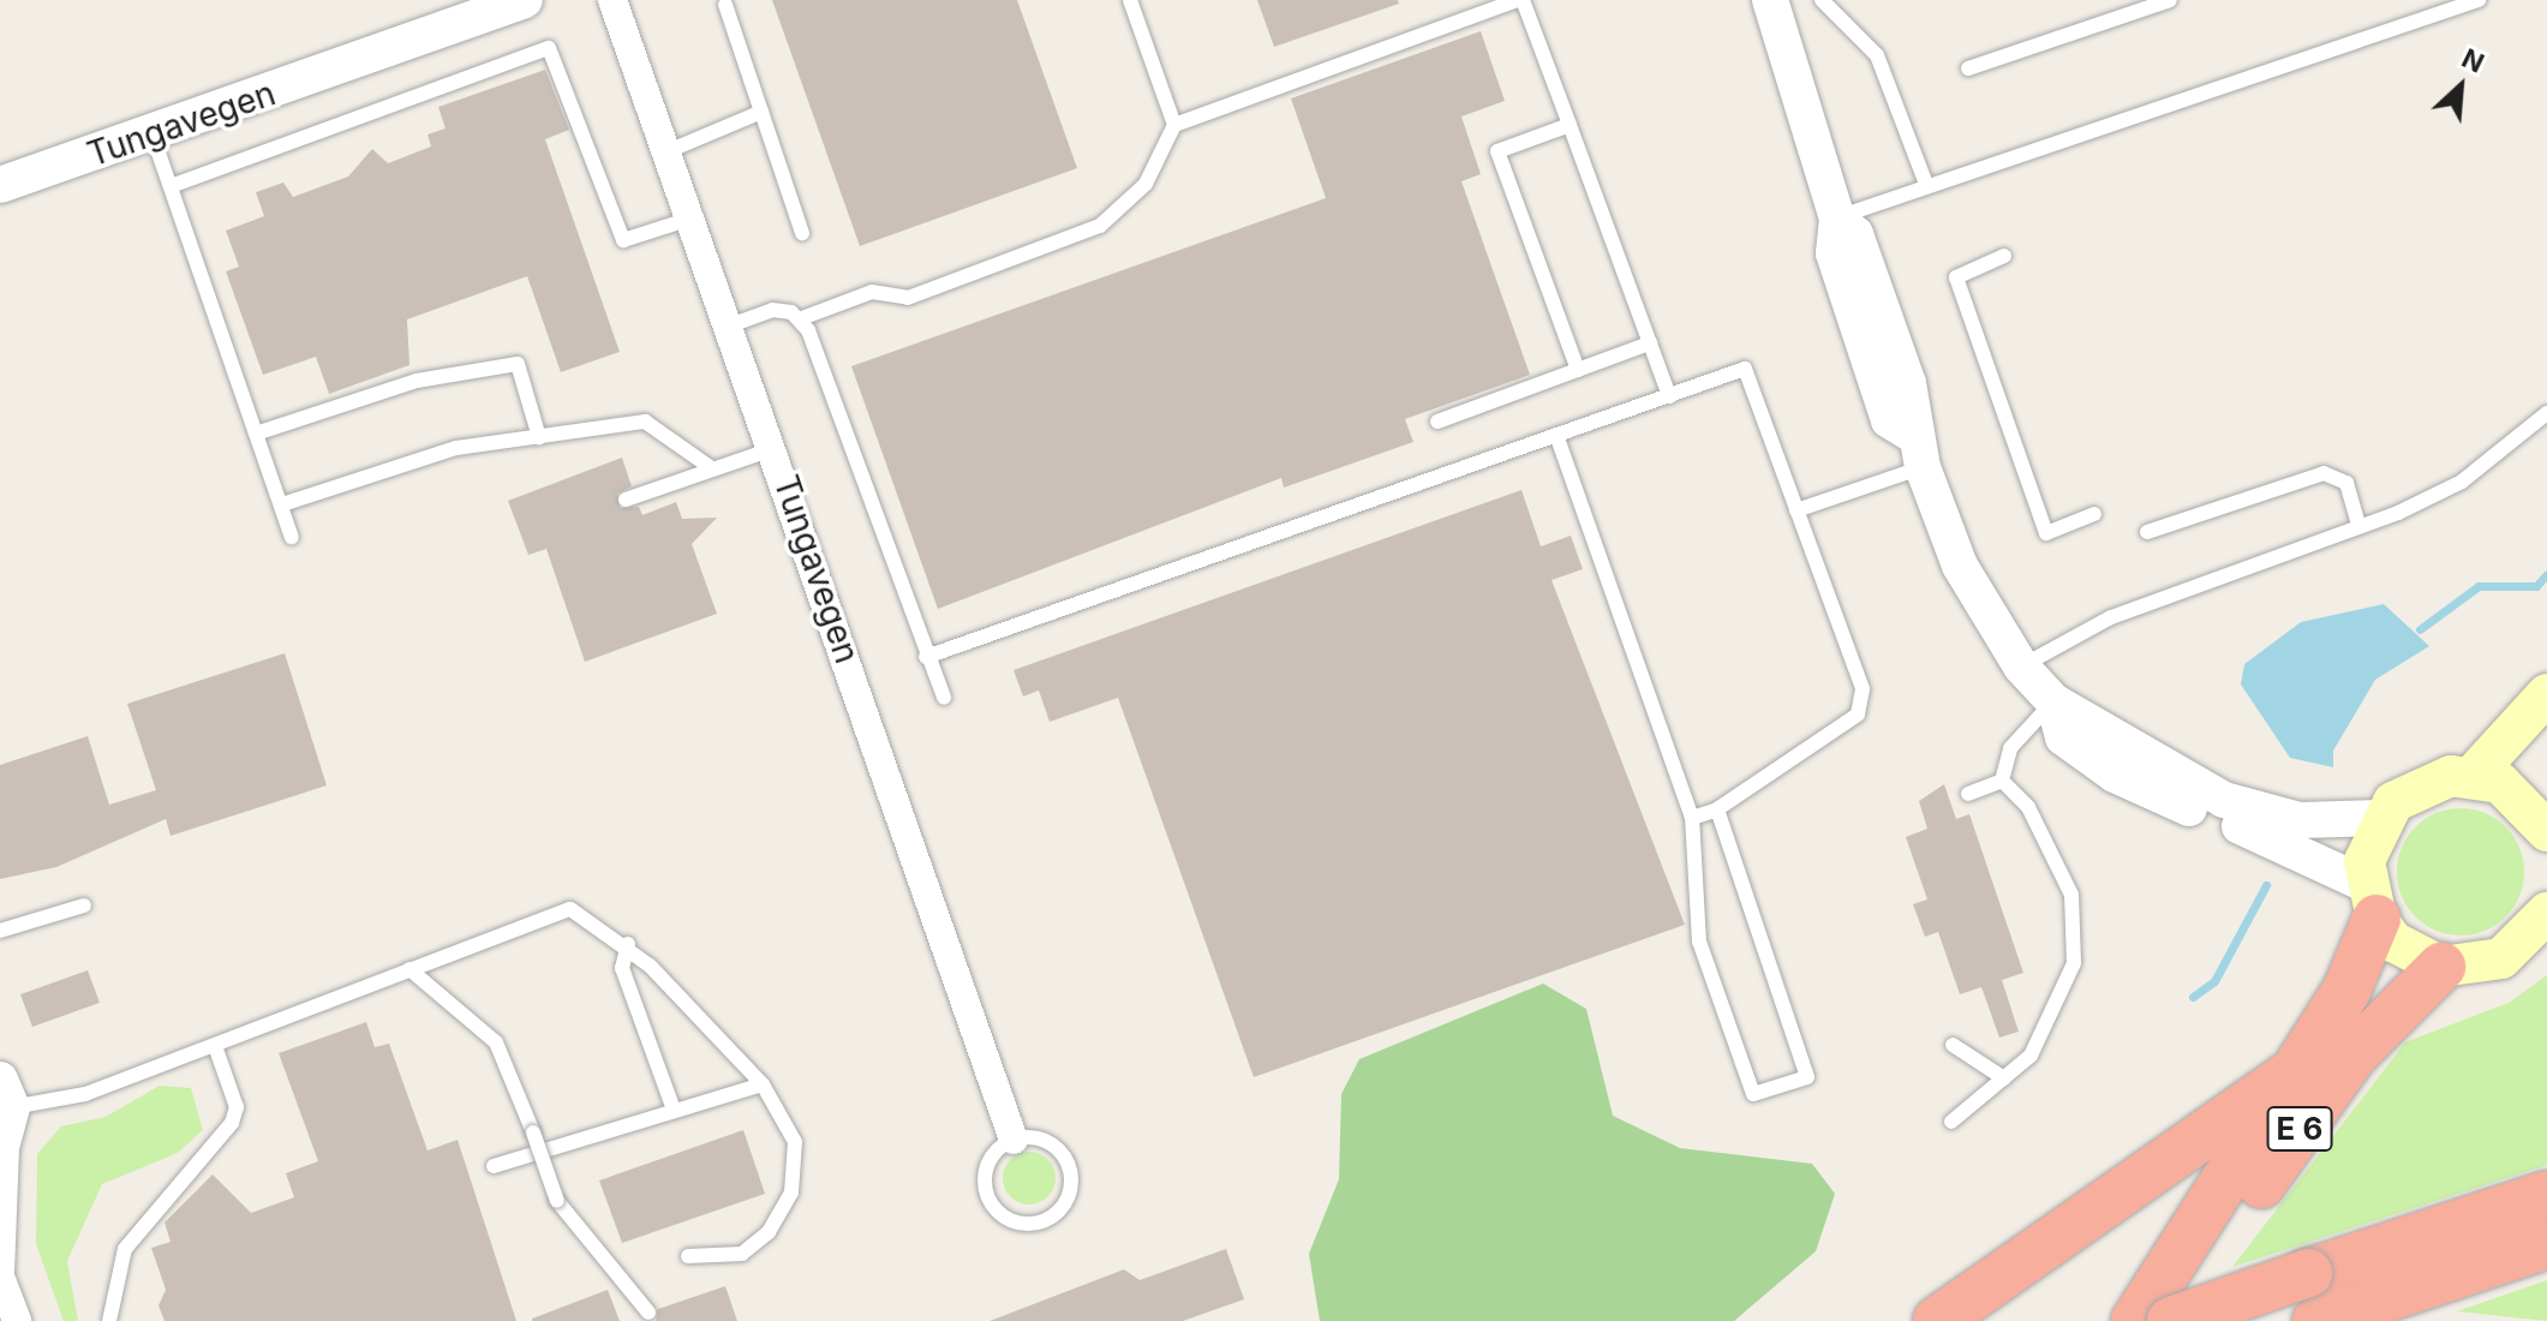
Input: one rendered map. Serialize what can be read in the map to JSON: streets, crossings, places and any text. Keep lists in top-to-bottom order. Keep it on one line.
{"streets":{"highway":["E 6"],"street":["Tungavegen"]},"north":"top right"}
